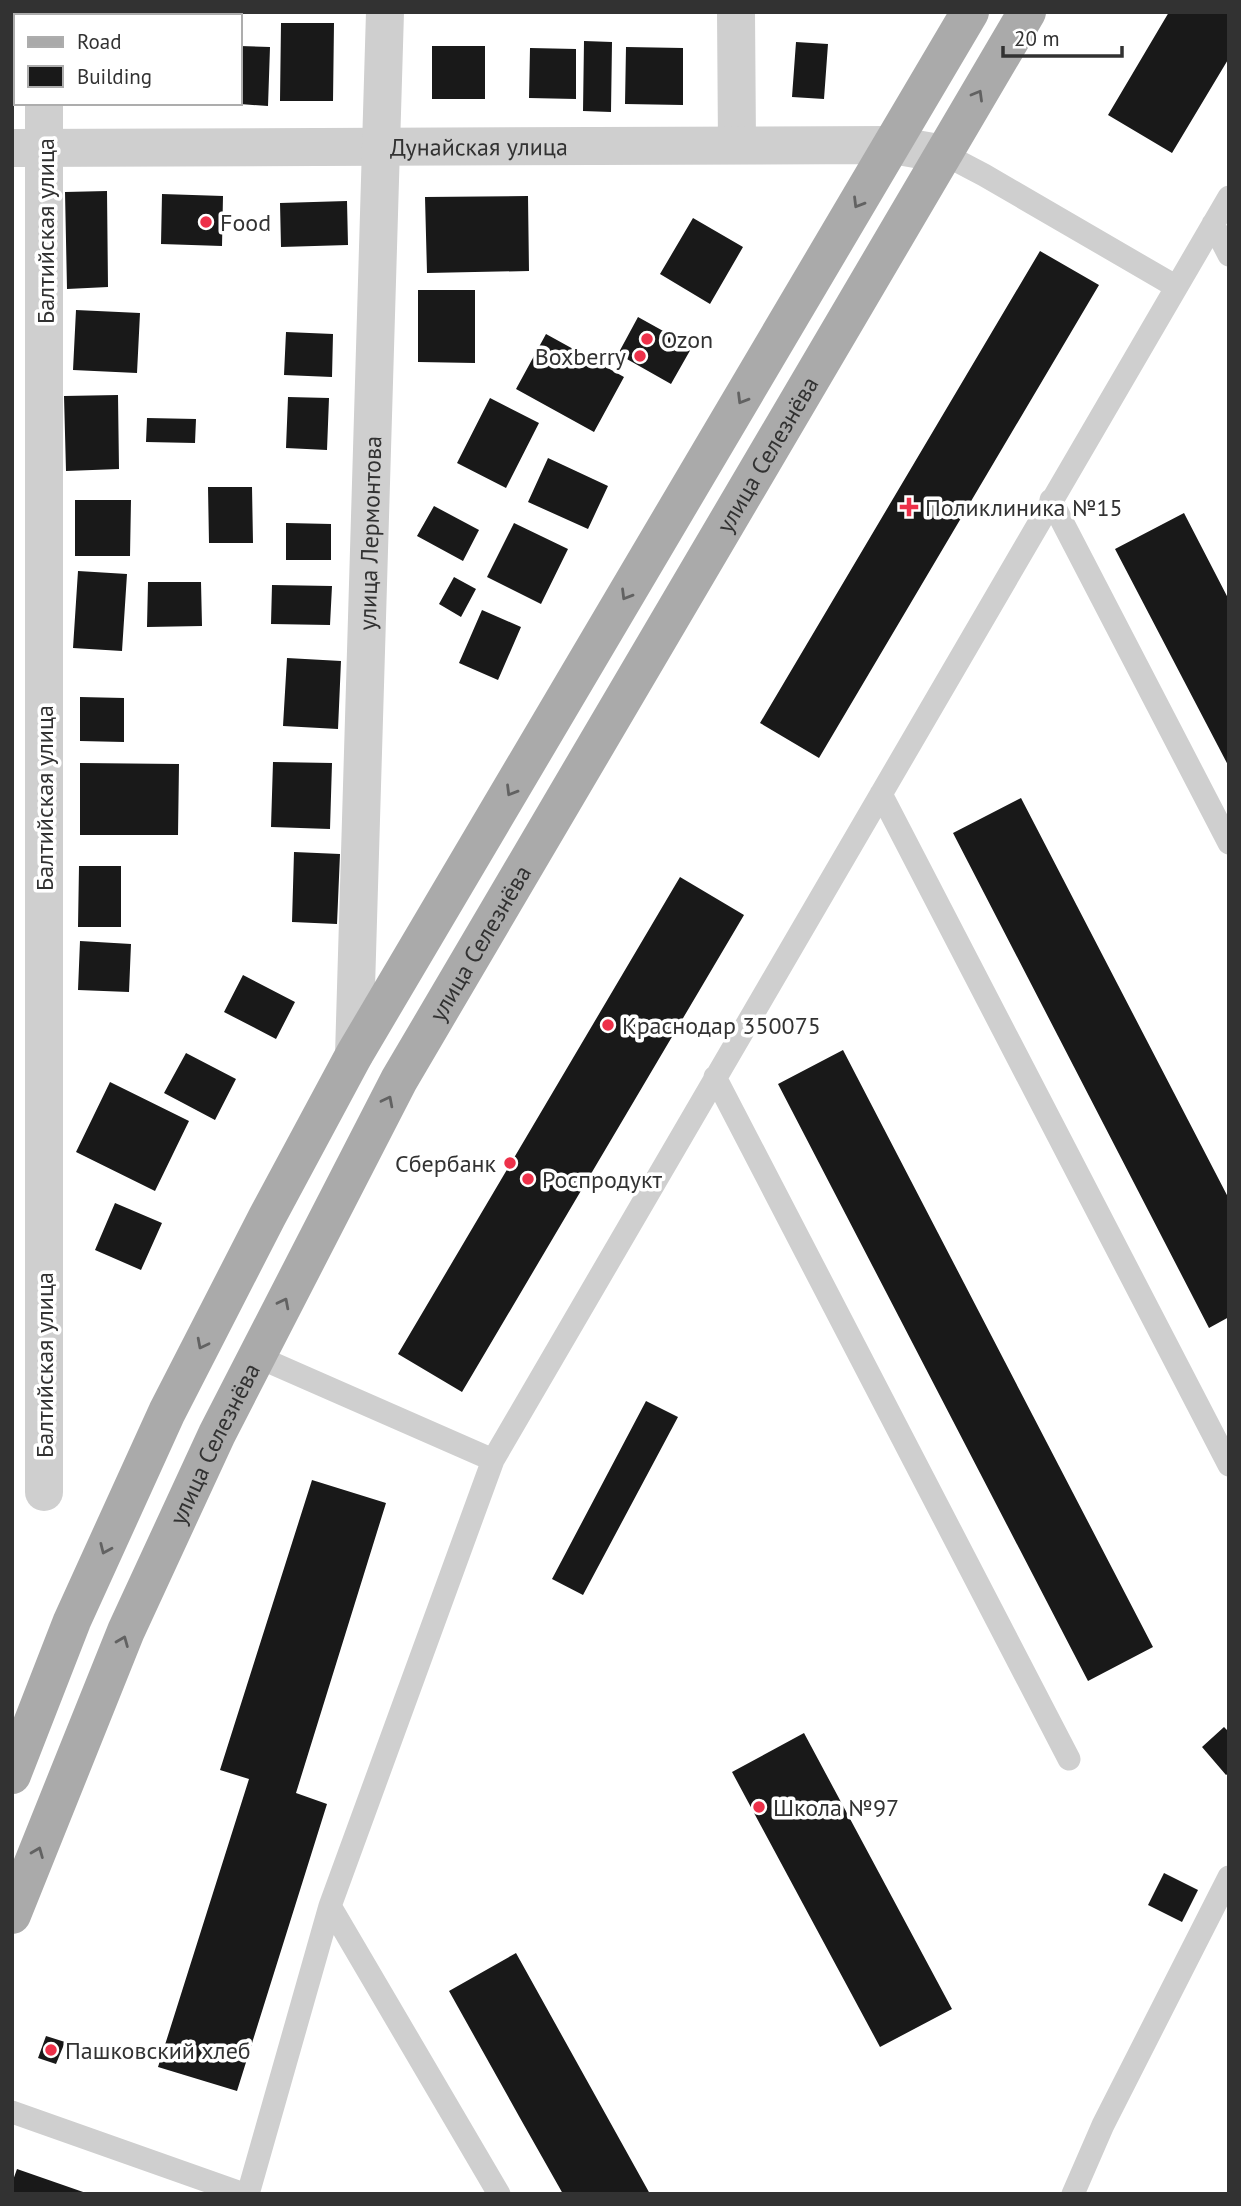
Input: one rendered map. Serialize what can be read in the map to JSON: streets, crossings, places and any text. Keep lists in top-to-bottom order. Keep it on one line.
{"streets":{"main road":["улица Селезнёва"],"street":["Дунайская улица","Балтийская улица","улица Лермонтова"]},"crossings":[["Дунайская улица","Балтийская улица"],["Дунайская улица","улица Селезнёва"],["Дунайская улица","улица Лермонтова"],["улица Селезнёва","улица Лермонтова"]],"places":{"other":["Food","Ozon","Boxberry","Краснодар 350075","Сбербанк","Роспродукт","Школа №97","Пашковский хлеб"],"health":["Поликлиника №15"]},"legend":["Road","Building"],"scale_bar":"20 m"}
